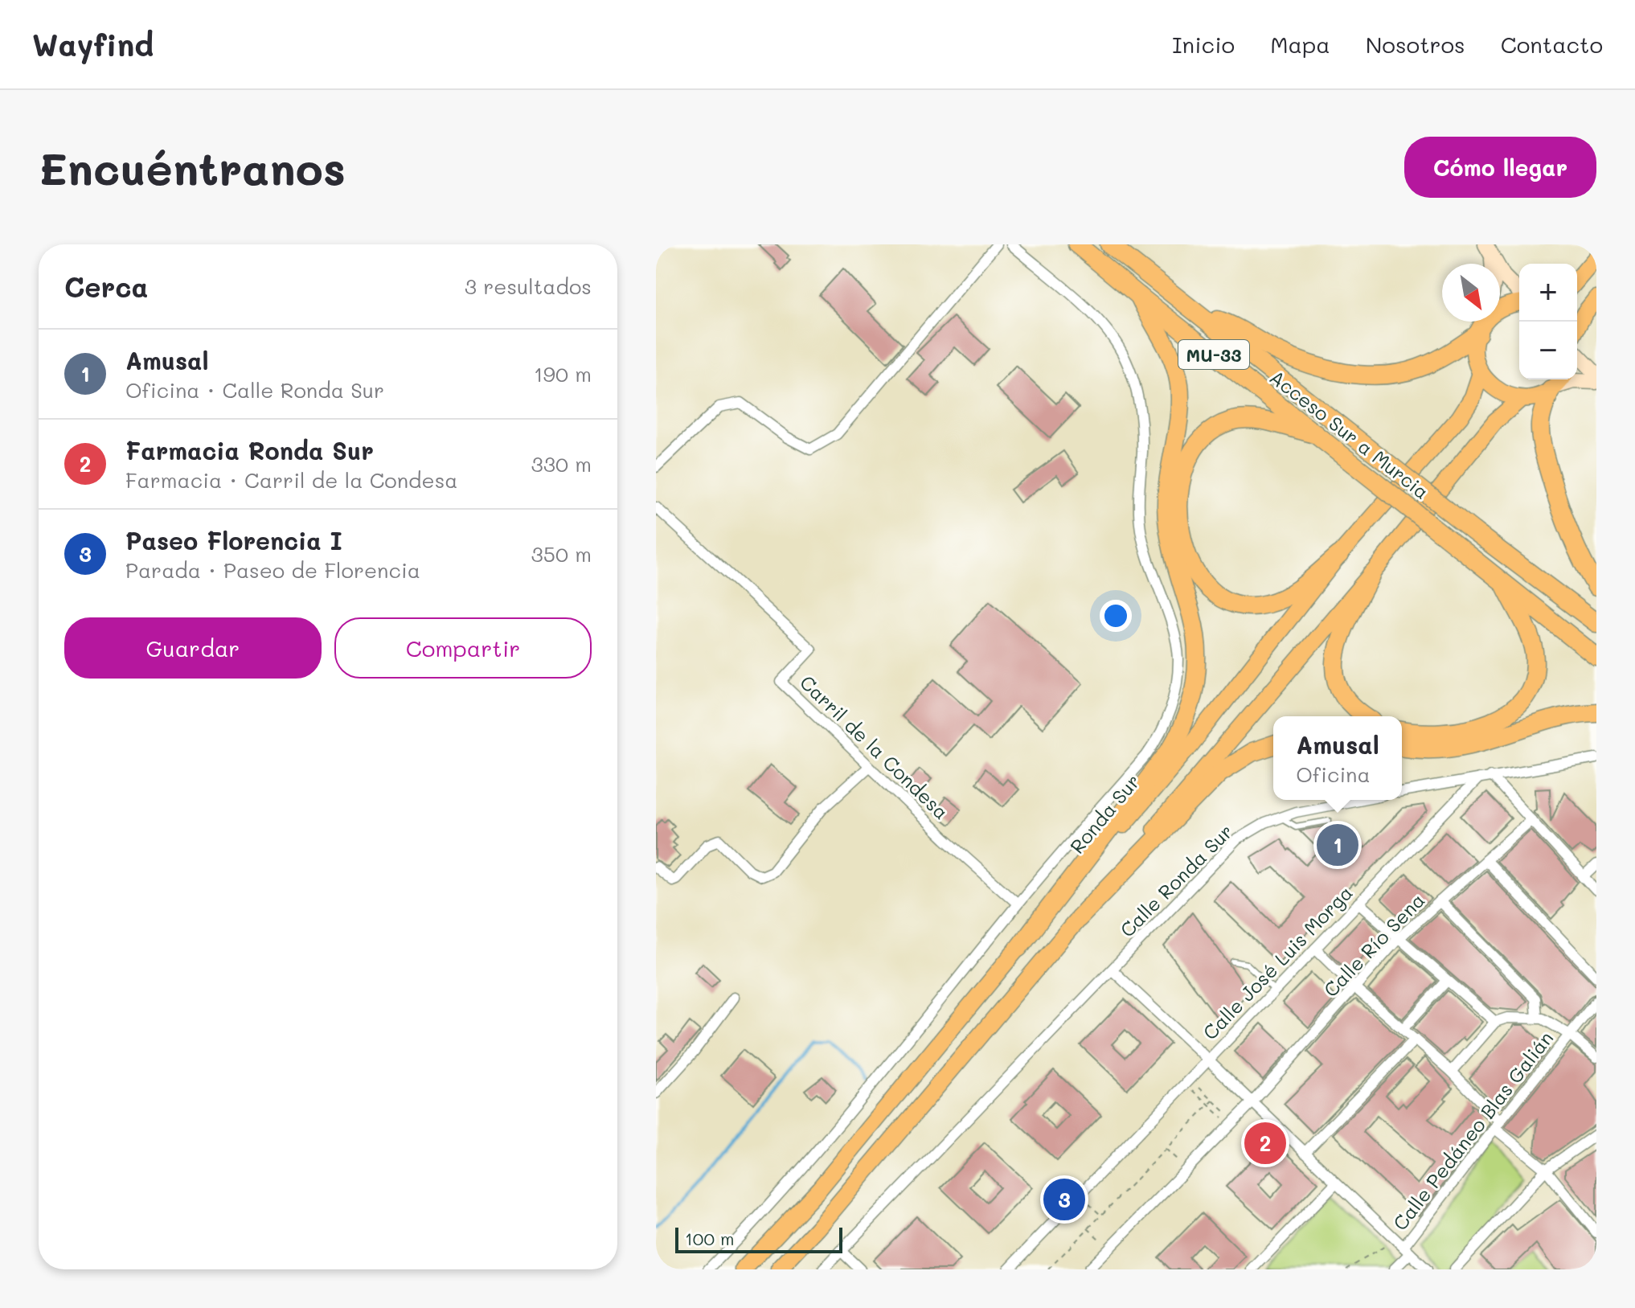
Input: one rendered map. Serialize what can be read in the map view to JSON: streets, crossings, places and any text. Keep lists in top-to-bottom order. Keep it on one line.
{"streets":{"highway":["MU-33","Acceso Sur a Murcia"],"main road":["Ronda Sur"],"street":["Carril de la Condesa","Calle Ronda Sur","Calle Río Sena","Calle José Luis Morga","Calle Pedáneo Blas Galián"]},"scale_bar":"100 m","north":"bottom right","page":{"header":"Wayfind","nav":["Inicio","Mapa","Nosotros","Contacto"],"buttons":["Cómo llegar",["Guardar","Compartir"]],"title":"Encuéntranos","heading":["Cerca","3 resultados"],"map_buttons":["+","−"],"list":[{"mark":"1","name":"Amusal","note":"Oficina · Calle Ronda Sur","value":"190 m"},{"mark":"2","name":"Farmacia Ronda Sur","note":"Farmacia · Carril de la Condesa","value":"330 m"},{"mark":"3","name":"Paseo Florencia I","note":"Parada · Paseo de Florencia","value":"350 m"}],"popup":["Amusal","Oficina"],"pins":["1","2","3"],"scale":"100 m"}}
